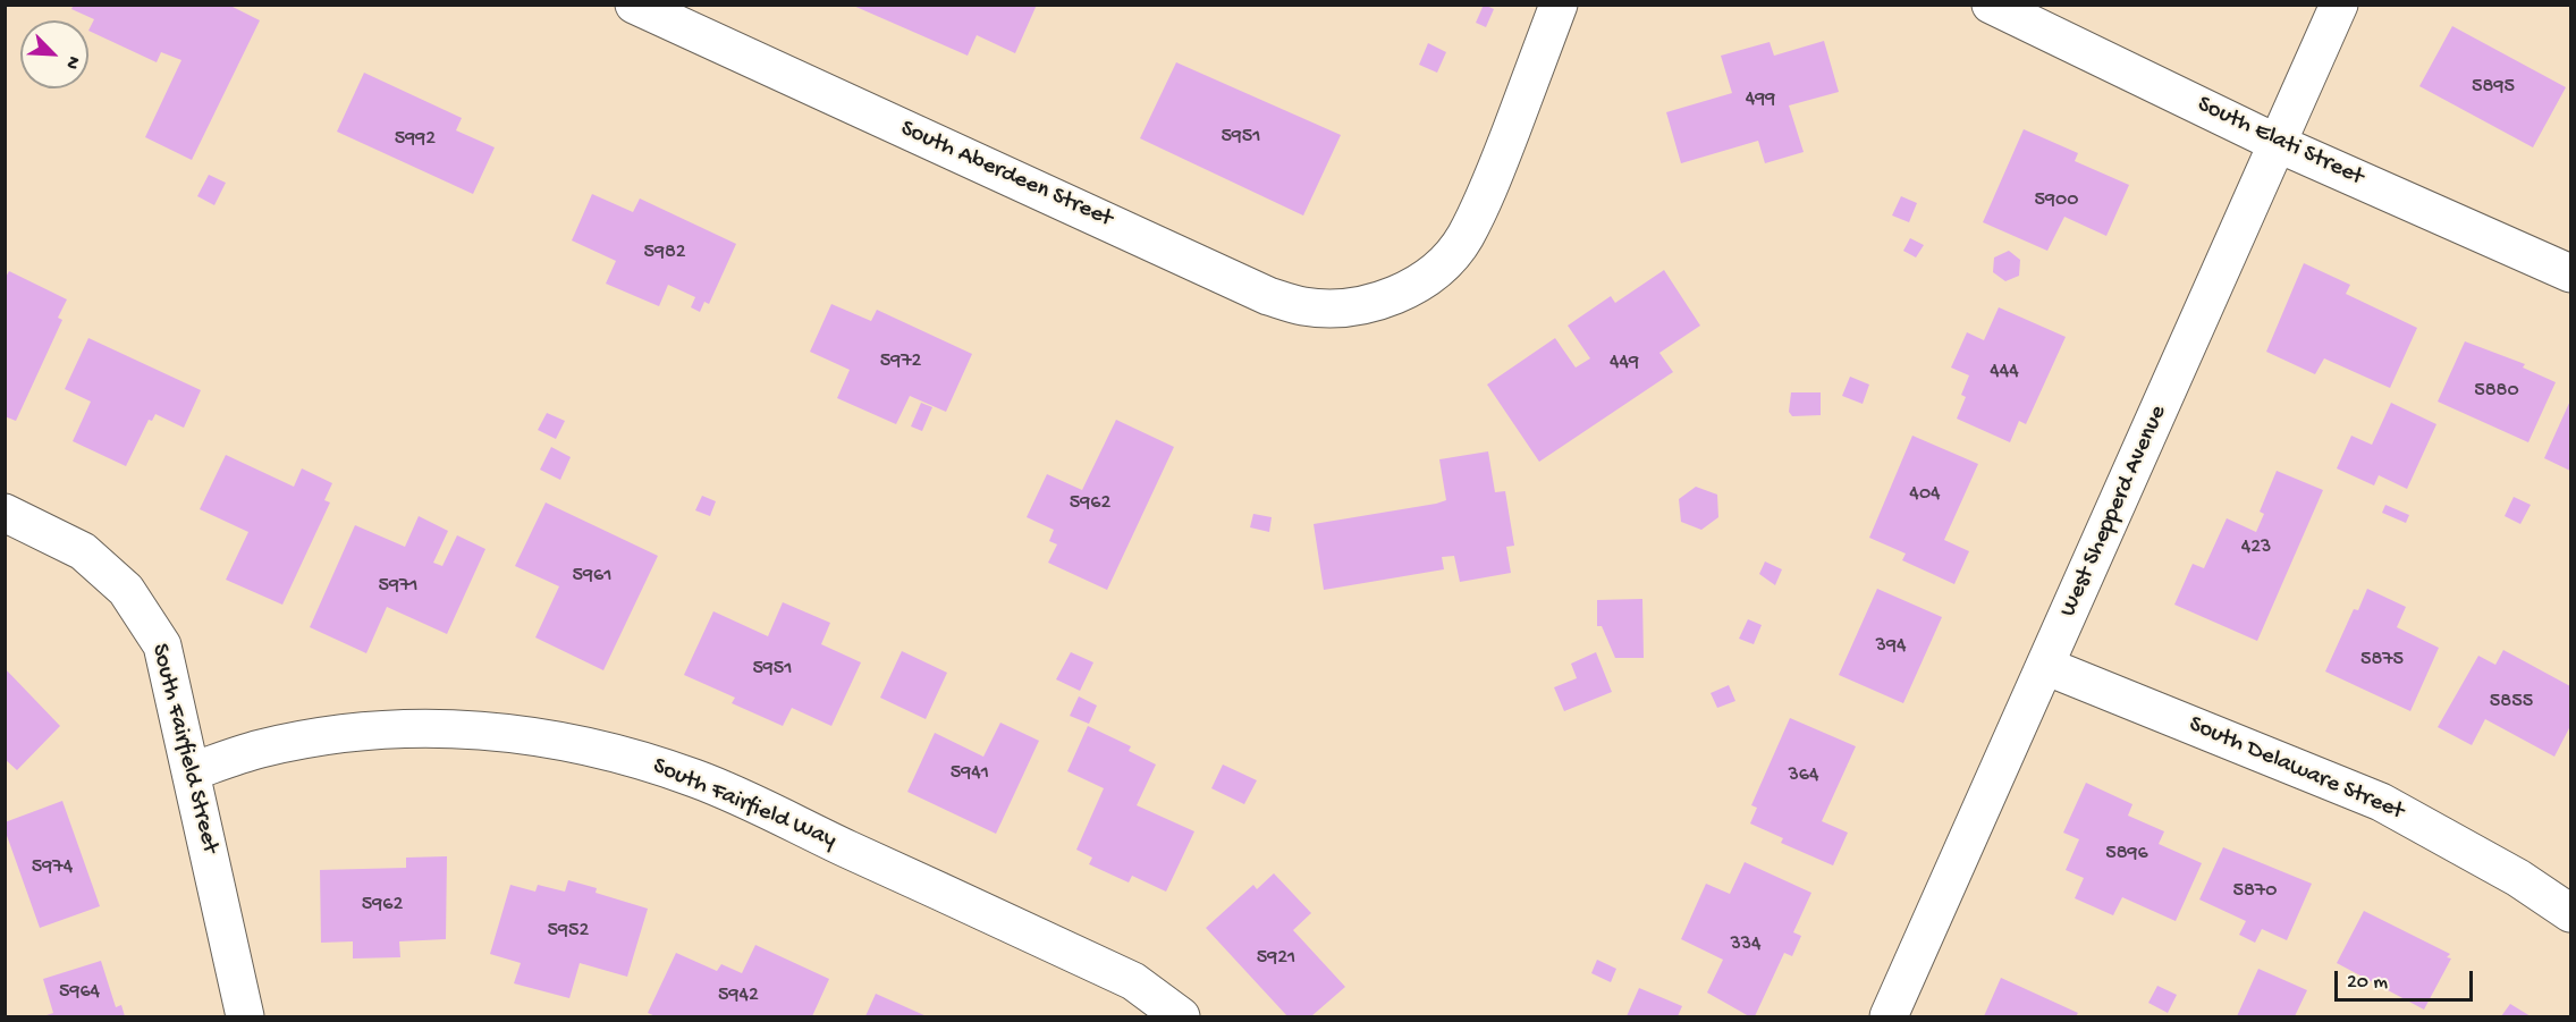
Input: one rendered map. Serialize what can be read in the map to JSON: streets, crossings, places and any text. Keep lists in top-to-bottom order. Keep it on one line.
{"streets":{"street":["South Elati Street","South Aberdeen Street","West Shepperd Avenue","South Fairfield Street","South Delaware Street","South Fairfield Way"]},"crossings":[["South Elati Street","West Shepperd Avenue"],["West Shepperd Avenue","South Delaware Street"],["South Fairfield Street","South Fairfield Way"]],"house_numbers":["5895","499","5951","5992","5900","5982","5972","449","444","5880","404","5962","423","5961","5971","394","5875","5951","5855","5941","364","5896","5974","5870","5962","5952","334","5921","5964","5942"],"scale_bar":"20 m","north":"bottom right"}
